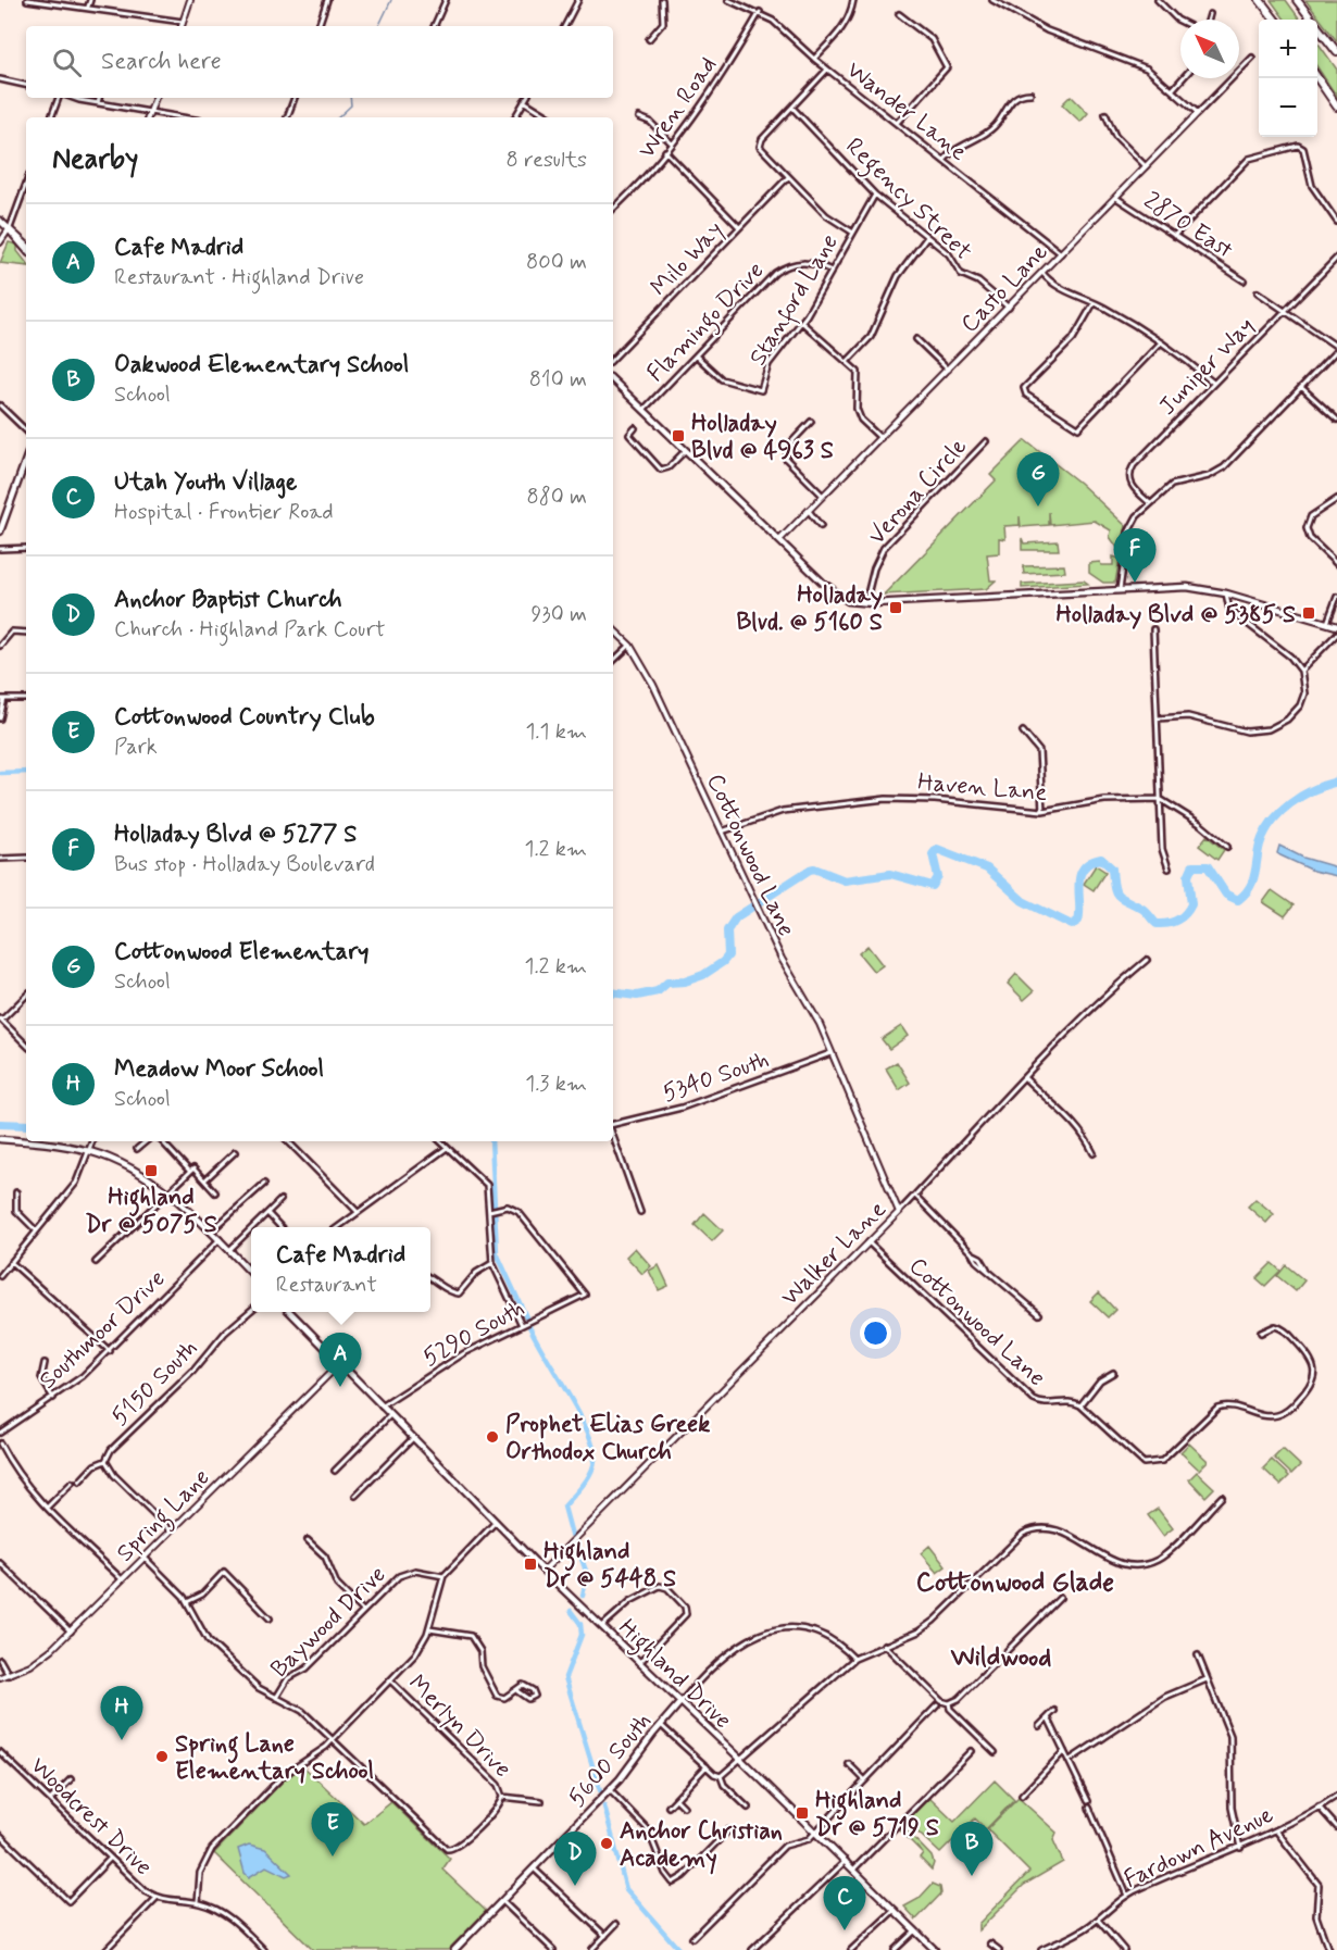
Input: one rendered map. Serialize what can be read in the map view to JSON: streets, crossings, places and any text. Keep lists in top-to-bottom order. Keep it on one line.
{"streets":{"main road":["Highland Drive","5600 South"],"street":["Wren Road","Wander Lane","Regency Street","2870 East","Milo Way","Casto Lane","Stanford Lane","Flamingo Drive","Juniper Way","Verona Circle","Haven Lane","Cottonwood Lane","5340 South","Walker Lane","Southmoor Drive","5290 South","5150 South","Spring Lane","Baywood Drive","Merlyn Drive","Woodcrest Drive","Fardown Avenue"]},"crossings":[["Wren Road","Wander Lane"],["Wander Lane","Casto Lane"],["Regency Street","Casto Lane"],["Regency Street","Stanford Lane"],["2870 East","Casto Lane"],["Stanford Lane","Flamingo Drive"],["Haven Lane","Cottonwood Lane"],["Cottonwood Lane","5340 South"],["Cottonwood Lane","Walker Lane"],["Walker Lane","Highland Drive"],["5290 South","Highland Drive"],["Spring Lane","Highland Drive"],["Highland Drive","5600 South"]],"districts":["Cottonwood Glade","Wildwood"],"places":{"transit":["Holladay Blvd @ 4963 S","Holladay Blvd. @ 5160 S","Holladay Blvd @ 5385 S","Highland Dr @ 5075 S","Highland Dr @ 5448 S","Highland Dr @ 5719 S"],"other":["Prophet Elias Greek Orthodox Church","Spring Lane Elementary School","Anchor Christian Academy"]},"north":"top left","page":{"map_buttons":["+","−"],"search":"Search here","heading":["Nearby","8 results"],"list":[{"mark":"A","name":"Cafe Madrid","note":"Restaurant · Highland Drive","value":"800 m"},{"mark":"B","name":"Oakwood Elementary School","note":"School","value":"810 m"},{"mark":"C","name":"Utah Youth Village","note":"Hospital · Frontier Road","value":"880 m"},{"mark":"D","name":"Anchor Baptist Church","note":"Church · Highland Park Court","value":"930 m"},{"mark":"E","name":"Cottonwood Country Club","note":"Park","value":"1.1 km"},{"mark":"F","name":"Holladay Blvd @ 5277 S","note":"Bus stop · Holladay Boulevard","value":"1.2 km"},{"mark":"G","name":"Cottonwood Elementary","note":"School","value":"1.2 km"},{"mark":"H","name":"Meadow Moor School","note":"School","value":"1.3 km"}],"pins":["G","F","A","H","E","B","D","C"],"popup":["Cafe Madrid","Restaurant"]}}
